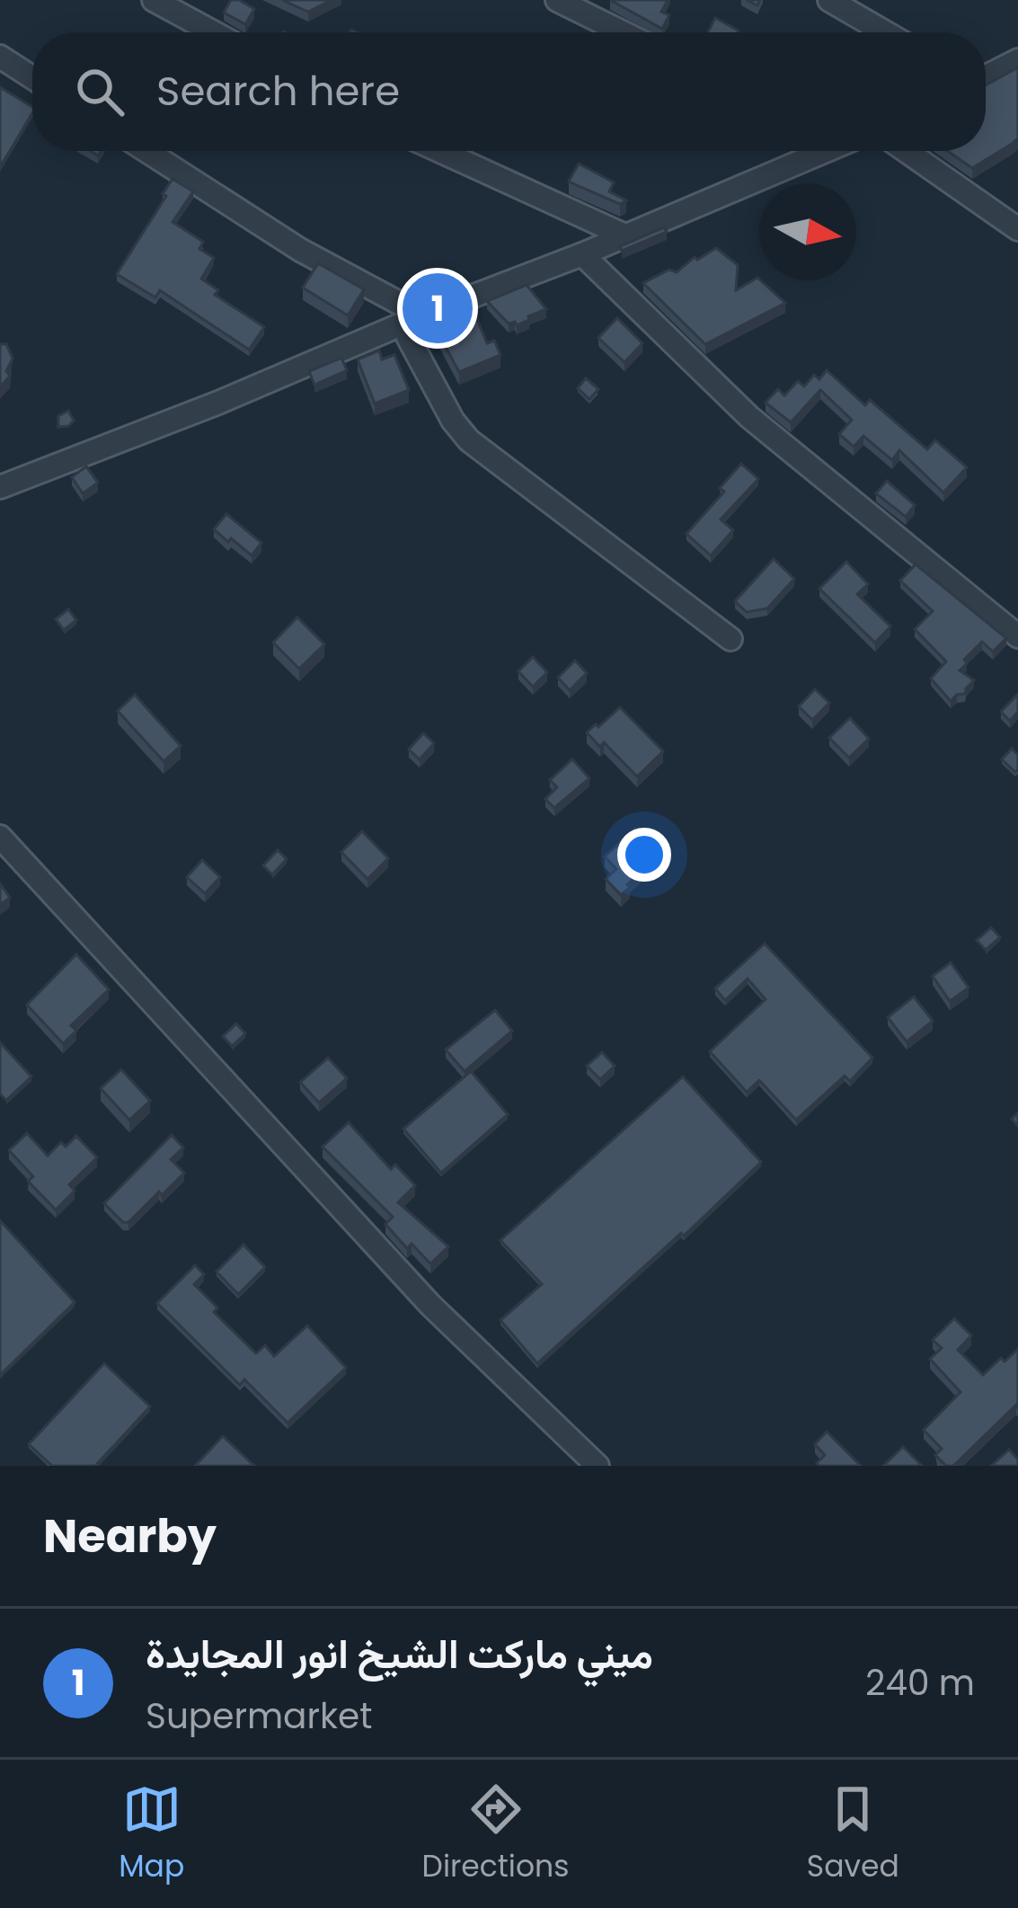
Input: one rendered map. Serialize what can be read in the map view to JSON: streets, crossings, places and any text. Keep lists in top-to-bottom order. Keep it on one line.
{"north":"right","page":{"search":"Search here","pins":"1","heading":"Nearby","list":[{"mark":"1","name":"ميني ماركت الشيخ انور المجايدة","note":"Supermarket","value":"240 m"}],"nav":["Map","Directions","Saved"]}}
